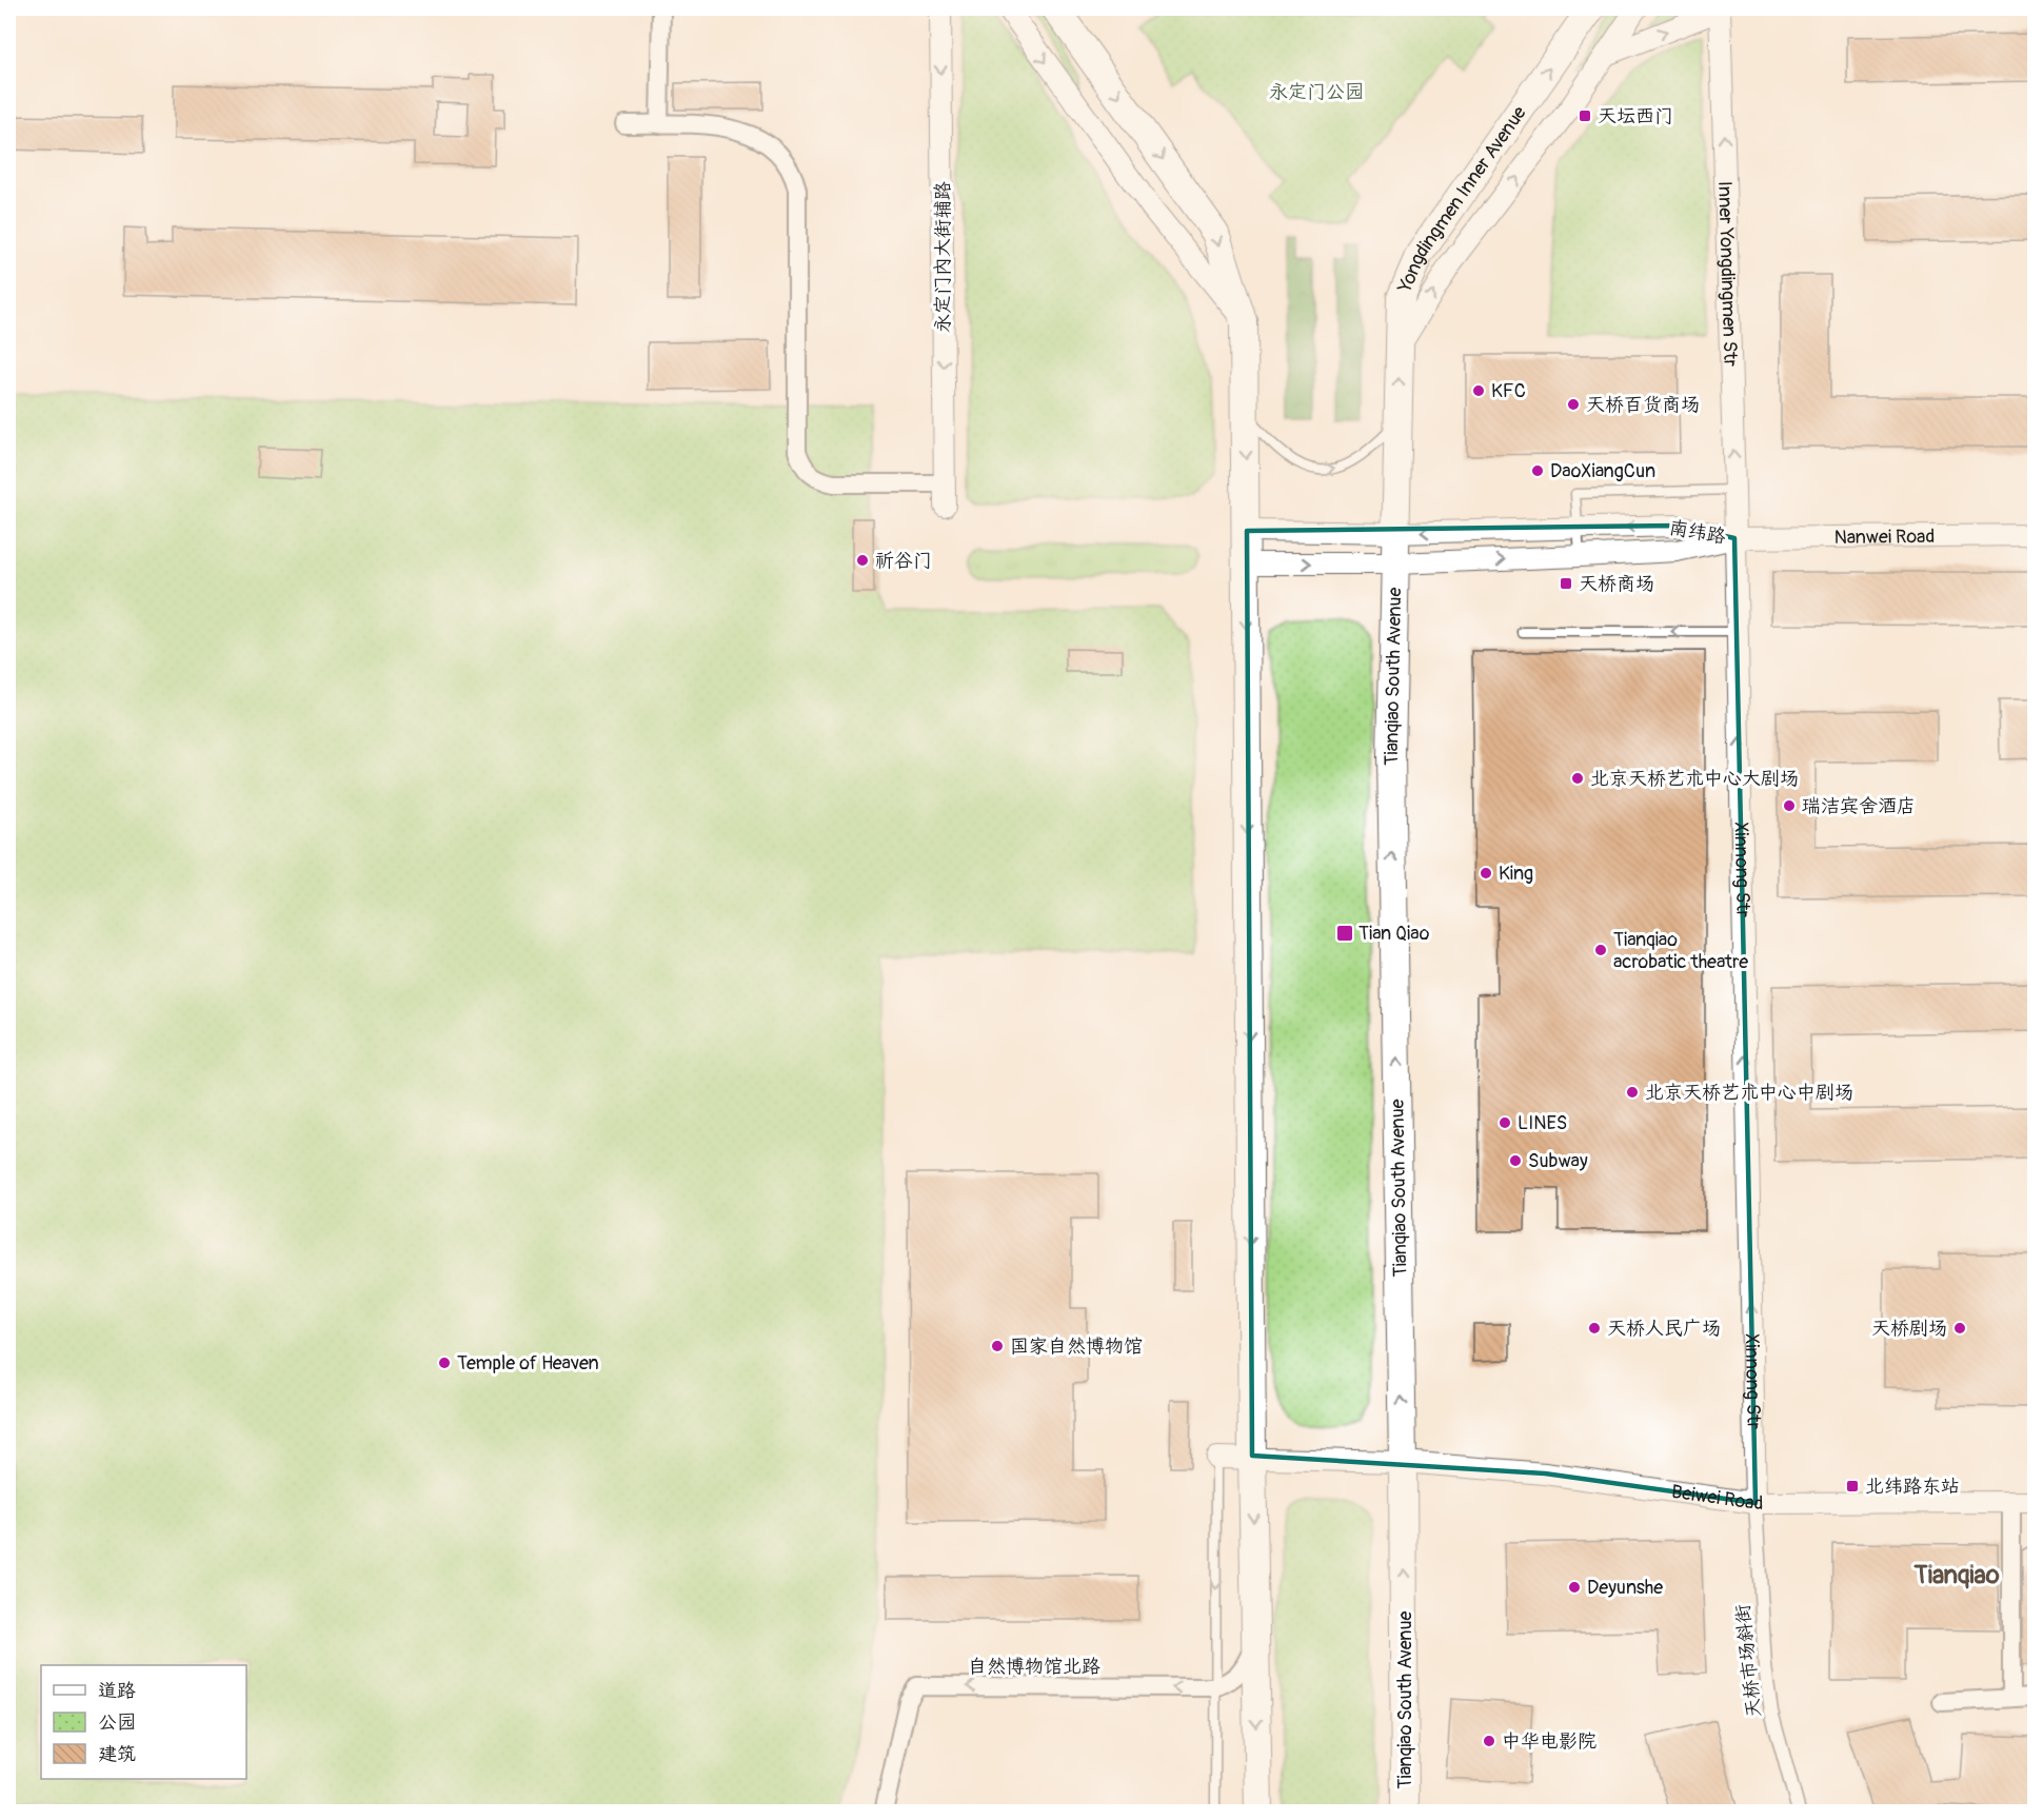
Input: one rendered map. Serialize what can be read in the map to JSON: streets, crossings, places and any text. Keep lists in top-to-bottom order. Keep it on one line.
{"streets":{"main road":["Yongdingmen Inner Avenue","Tianqiao South Avenue"],"street":["永定门内大街辅路","Inner Yongdingmen Str","南纬路","Nanwei Road","Xinnong Str","Beiwei Road","天桥市场斜街","自然博物馆北路"]},"crossings":[["Yongdingmen Inner Avenue","南纬路"],["Yongdingmen Inner Avenue","Tianqiao South Avenue"],["Inner Yongdingmen Str","南纬路"],["Inner Yongdingmen Str","Nanwei Road"],["Inner Yongdingmen Str","Xinnong Str"],["南纬路","Nanwei Road"],["南纬路","Tianqiao South Avenue"],["南纬路","Xinnong Str"],["Nanwei Road","Xinnong Str"],["Tianqiao South Avenue","Beiwei Road"],["Xinnong Str","Beiwei Road"],["Xinnong Str","天桥市场斜街"],["Beiwei Road","天桥市场斜街"]],"one_way":["Yongdingmen Inner Avenue","永定门内大街辅路","Inner Yongdingmen Str","Xinnong Str","自然博物馆北路"],"districts":["Tianqiao"],"parks":["永定门公园"],"places":{"transit":["天坛西门","天桥商场","Tian Qiao","北纬路东站"],"other":["KFC","天桥百货商场","DaoXiangCun","祈谷门","北京天桥艺术中心大剧场","瑞洁宾舍酒店","King","Tianqiao acrobatic theatre","北京天桥艺术中心中剧场","LINES","Subway","天桥人民广场","天桥剧场","国家自然博物馆","Temple of Heaven","Deyunshe","中华电影院"]},"legend":["道路","公园","建筑"]}
